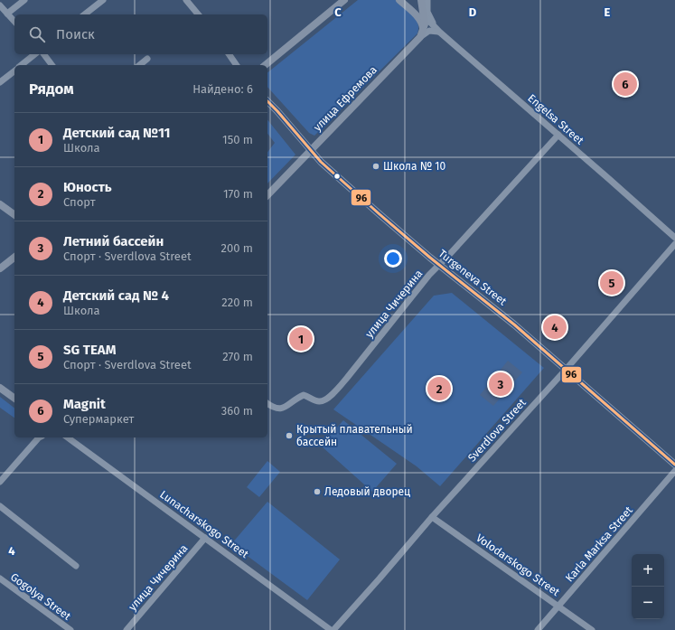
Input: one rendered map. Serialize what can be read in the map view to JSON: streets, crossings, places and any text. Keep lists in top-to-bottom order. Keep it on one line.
{"streets":{"main road":["улица Ефремова","Turgeneva Street"],"street":["Engelsa Street","улица Чичерина","Sverdlova Street","Lunacharskogo Street","Karla Marksa Street","Volodarskogo Street","Gogolya Street"]},"crossings":[["улица Ефремова","Turgeneva Street"],["Engelsa Street","улица Чичерина"],["Turgeneva Street","улица Чичерина"],["Turgeneva Street","Sverdlova Street"],["улица Чичерина","Lunacharskogo Street"],["Sverdlova Street","Lunacharskogo Street"],["Sverdlova Street","Volodarskogo Street"],["Karla Marksa Street","Volodarskogo Street"]],"places":["Школа № 10","Крытый плавательный бассейн","Ледовый дворец"],"lines":["transit line 96"],"page":{"search":"Поиск","heading":["Рядом","Найдено: 6"],"pins":["6","5","4","1","3","2"],"list":[{"mark":"1","name":"Детский сад №11","note":"Школа","value":"150 m"},{"mark":"2","name":"Юность","note":"Спорт","value":"170 m"},{"mark":"3","name":"Летний бассейн","note":"Спорт · Sverdlova Street","value":"200 m"},{"mark":"4","name":"Детский сад № 4","note":"Школа","value":"220 m"},{"mark":"5","name":"SG TEAM","note":"Спорт · Sverdlova Street","value":"270 m"},{"mark":"6","name":"Magnit","note":"Супермаркет","value":"360 m"}],"map_buttons":["+","−"]},"grid":{"columns":["C","D","E"],"rows":["4"]}}
